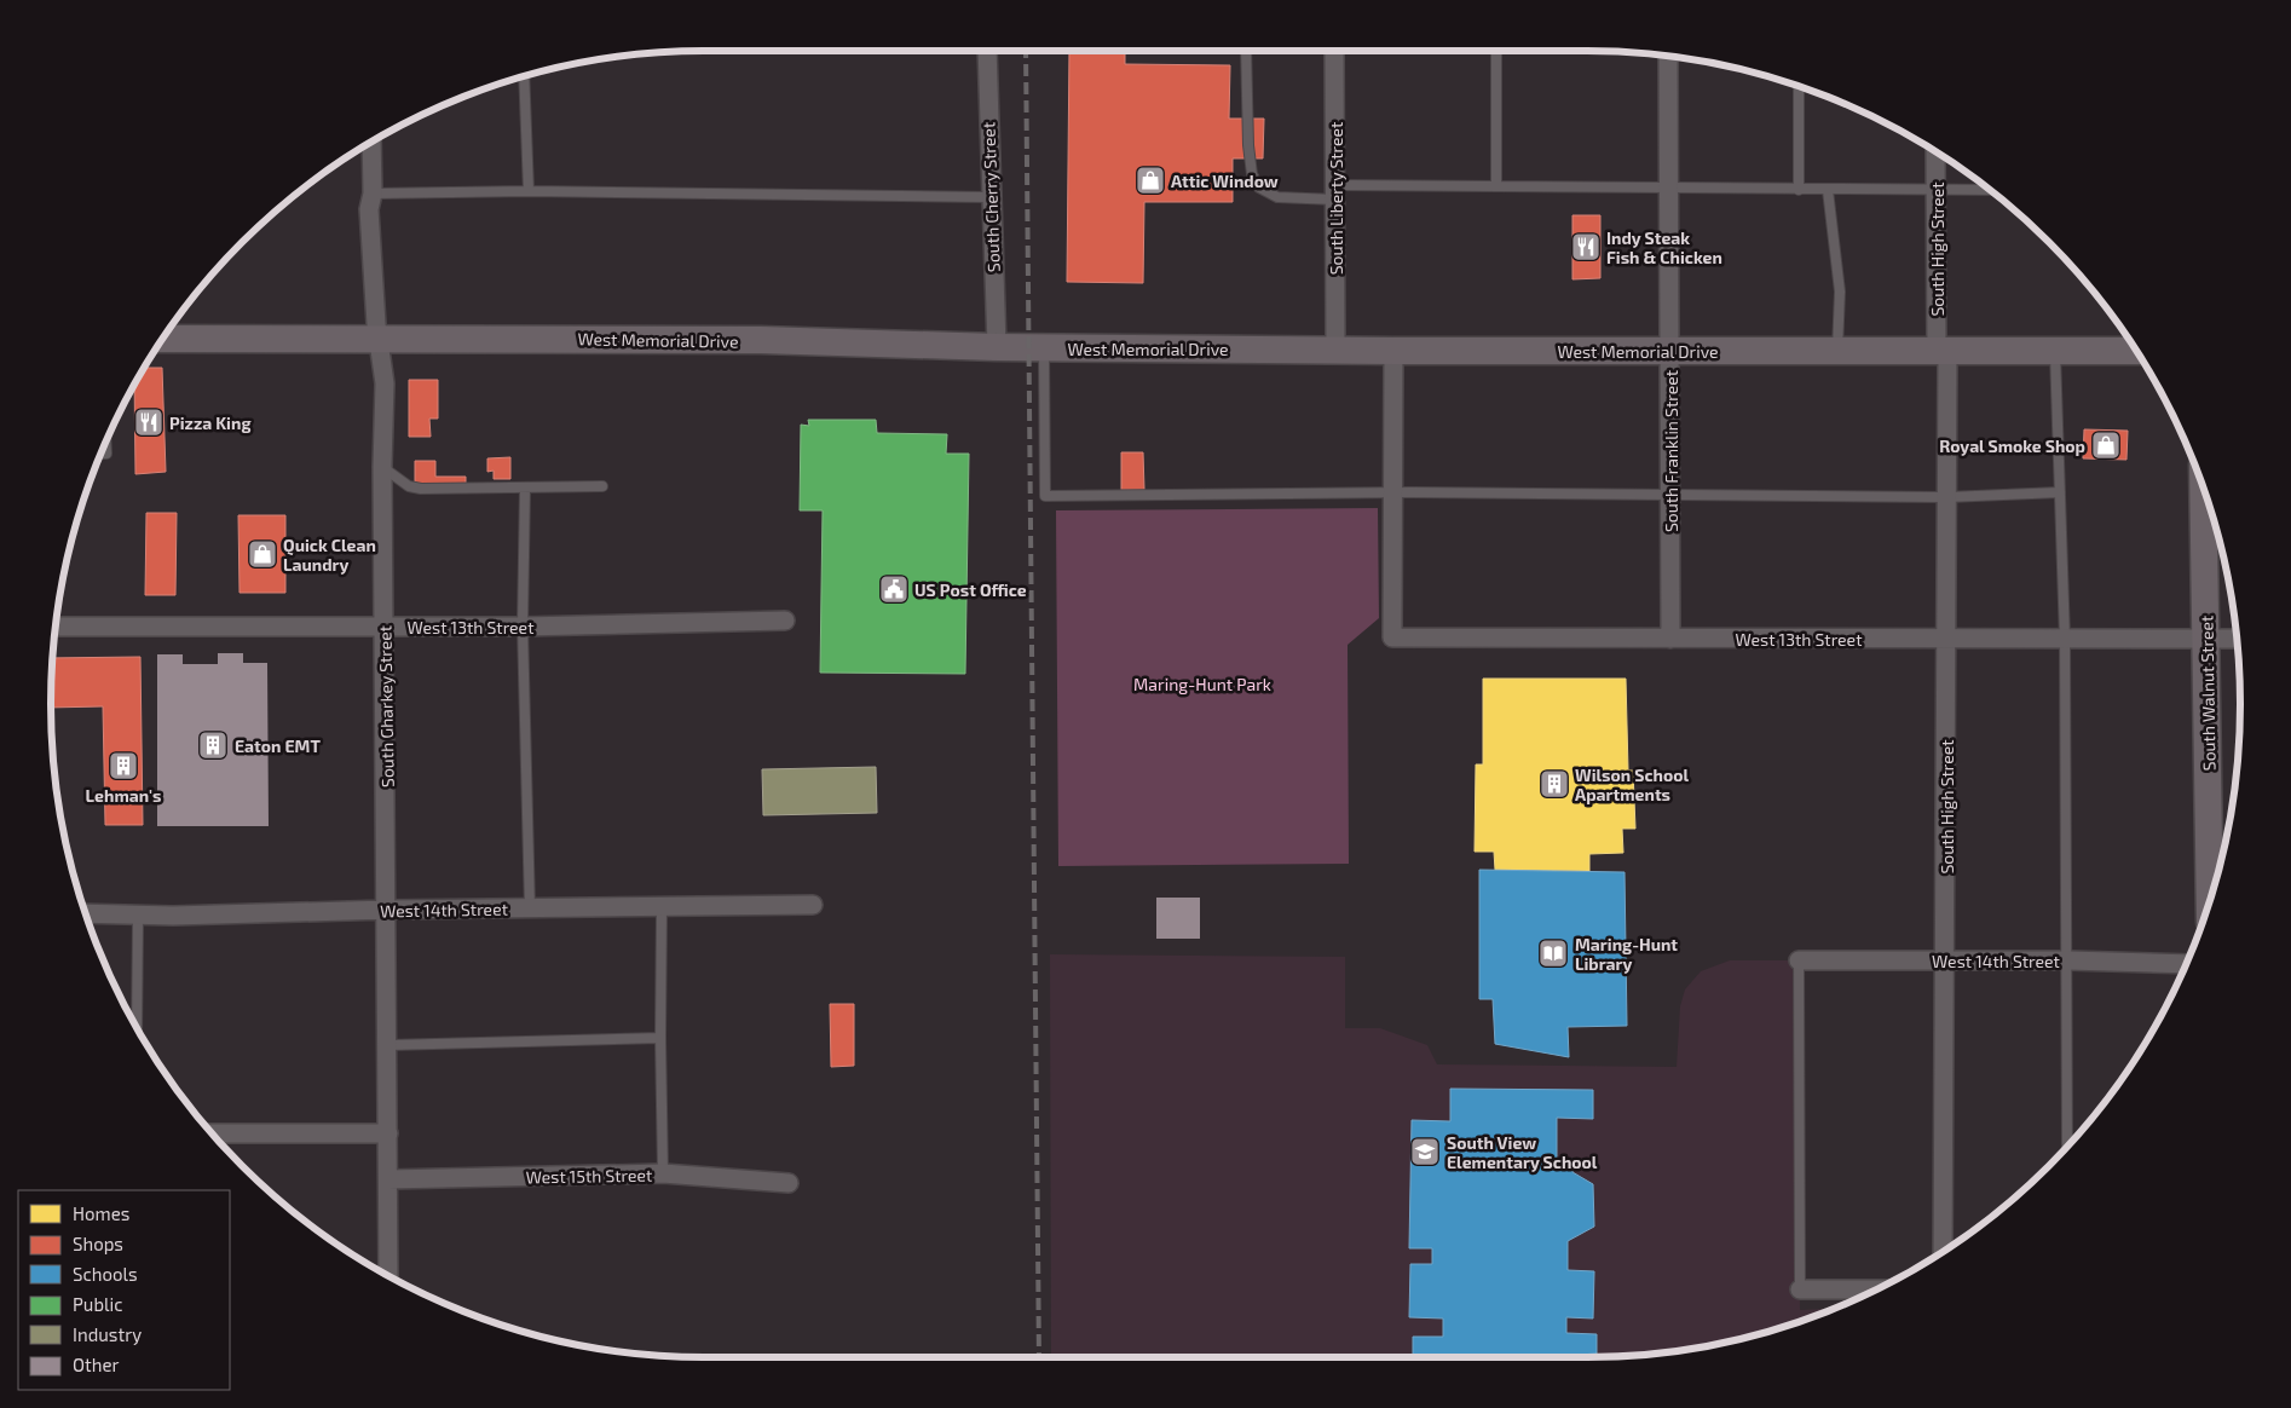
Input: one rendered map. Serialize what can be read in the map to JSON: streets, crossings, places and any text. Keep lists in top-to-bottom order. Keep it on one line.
{"streets":{"main road":["West Memorial Drive","South Walnut Street"],"street":["South Cherry Street","South Liberty Street","South High Street","South Franklin Street","West 13th Street","South Gharkey Street","West 14th Street","West 15th Street"]},"crossings":[["South Cherry Street","West Memorial Drive"],["South Liberty Street","West Memorial Drive"],["South High Street","West Memorial Drive"],["South High Street","West 13th Street"],["South High Street","West 14th Street"],["West Memorial Drive","South Franklin Street"],["West Memorial Drive","South Gharkey Street"],["South Franklin Street","West 13th Street"],["West 13th Street","South Walnut Street"],["West 13th Street","South Gharkey Street"],["South Gharkey Street","West 14th Street"],["South Gharkey Street","West 15th Street"]],"parks":["Maring-Hunt Park"],"places":{"shop":["Attic Window","Royal Smoke Shop","Quick Clean Laundry"],"restaurant":["Indy Steak Fish & Chicken","Pizza King"],"public building":["US Post Office"],"building":["Eaton EMT","Lehman's","Wilson School Apartments"],"library":["Maring-Hunt Library"],"school or university":["South View Elementary School"]},"legend":["Homes","Shops","Schools","Public","Industry","Other"]}
